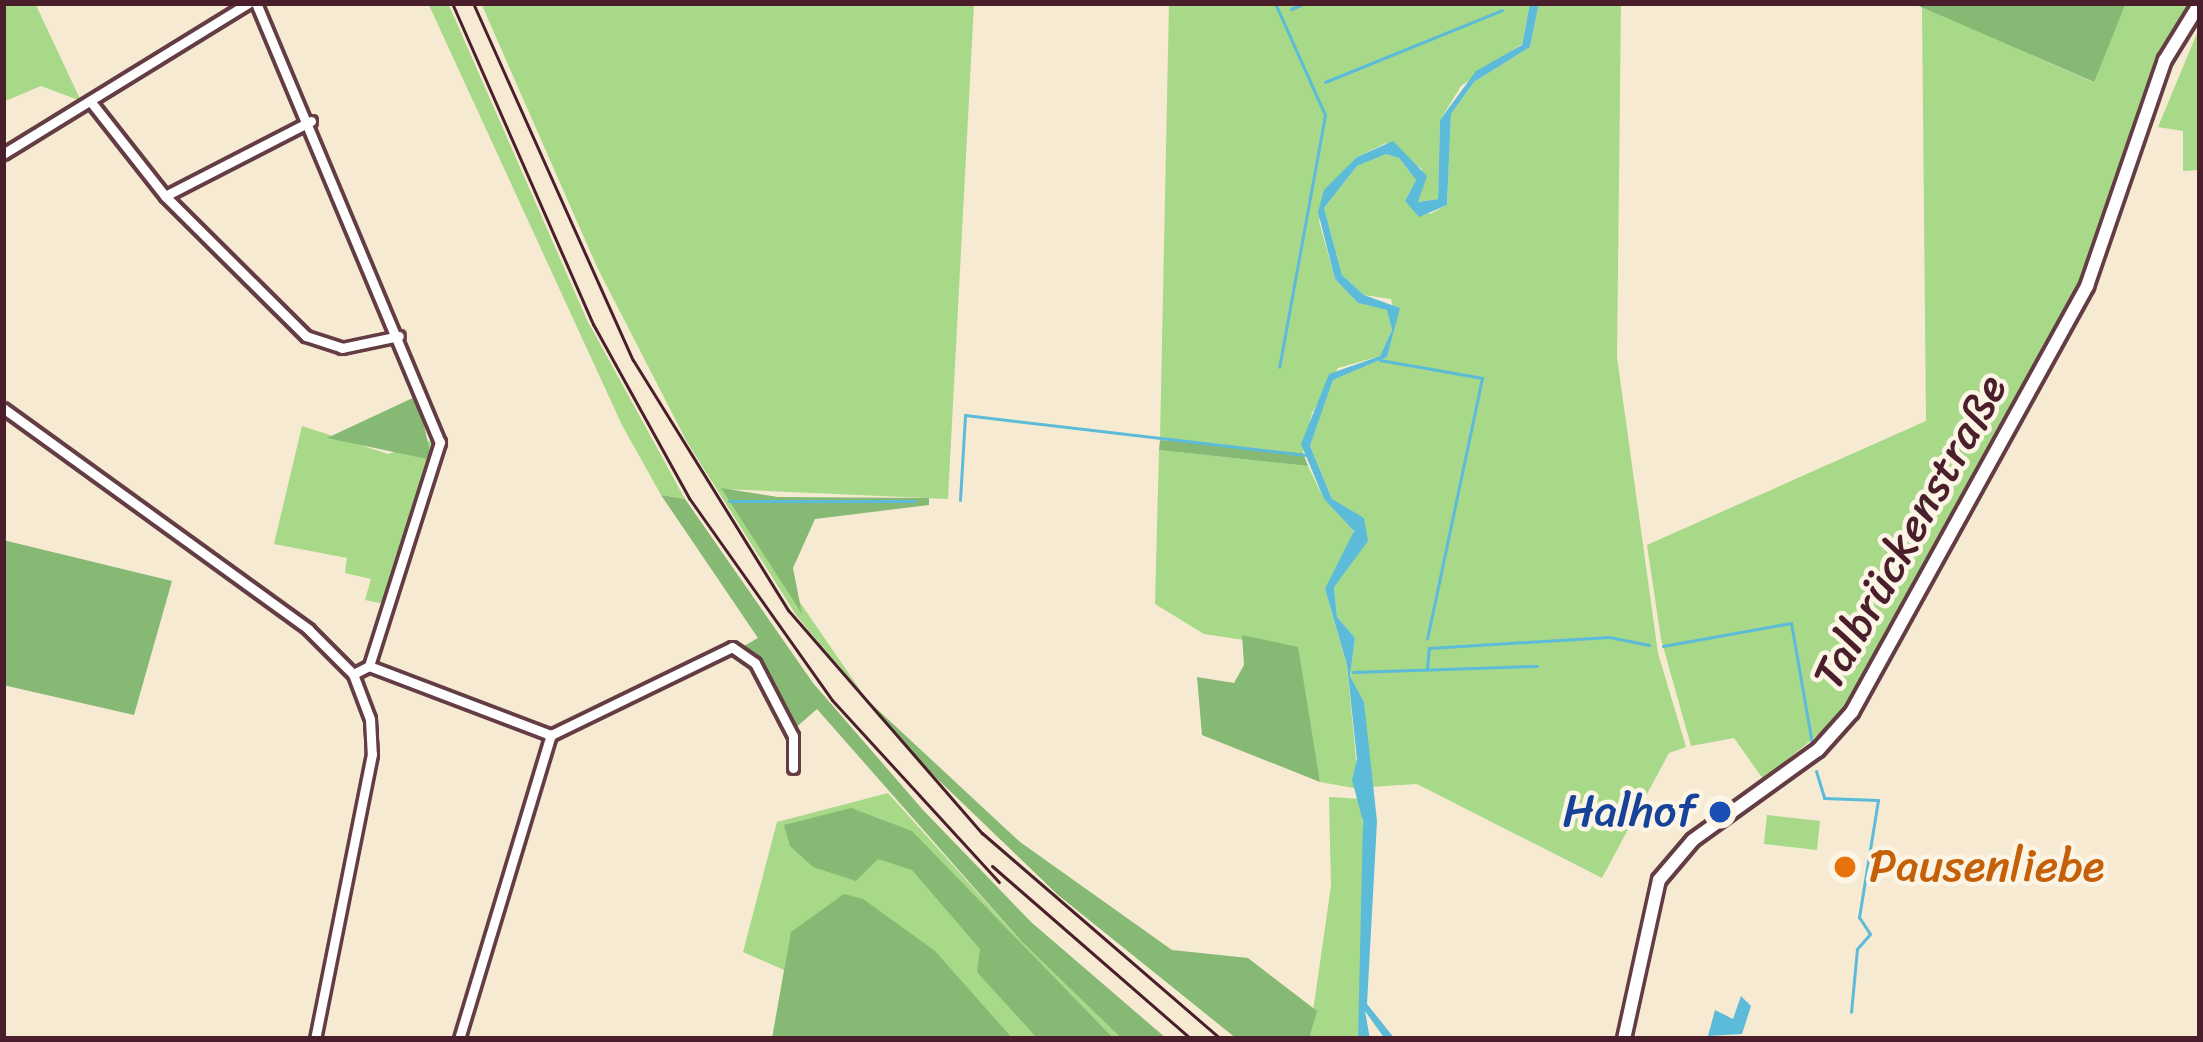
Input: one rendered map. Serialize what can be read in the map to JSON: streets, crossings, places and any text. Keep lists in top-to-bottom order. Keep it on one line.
{"streets":{"main road":["Talbrückenstraße"]},"places":["Halhof","Pausenliebe"]}
